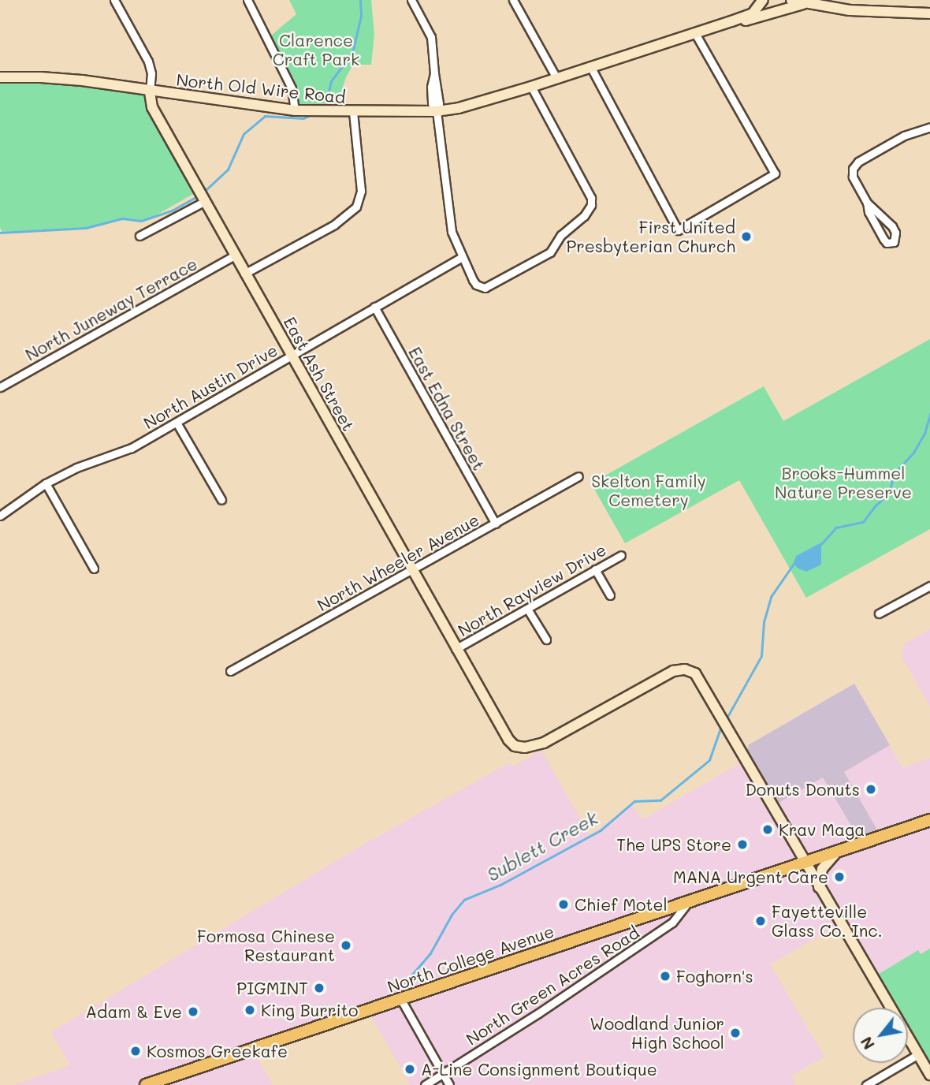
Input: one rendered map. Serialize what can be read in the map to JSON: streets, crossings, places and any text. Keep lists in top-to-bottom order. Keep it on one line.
{"streets":{"main road":["North College Avenue"],"street":["North Old Wire Road","North Juneway Terrace","East Ash Street","North Austin Drive","East Edna Street","North Wheeler Avenue","North Rayview Drive","North Green Acres Road"]},"crossings":[["North Old Wire Road","East Ash Street"],["North Juneway Terrace","East Ash Street"],["East Ash Street","North Austin Drive"],["East Ash Street","North Wheeler Avenue"],["East Ash Street","North Rayview Drive"],["East Ash Street","North College Avenue"],["North Austin Drive","East Edna Street"],["East Edna Street","North Wheeler Avenue"],["North College Avenue","North Green Acres Road"]],"water":["Sublett Creek"],"parks":["Clarence Craft Park","Brooks-Hummel Nature Preserve","Skelton Family Cemetery"],"places":["First United Presbyterian Church","Donuts Donuts","Krav Maga","The UPS Store","MANA Urgent Care","Chief Motel","Fayetteville Glass Co. Inc.","Formosa Chinese Restaurant","Foghorn's","PIGMINT","King Burrito","Adam & Eve","Woodland Junior High School","Kosmos Greekafe","A-Line Consignment Boutique"],"north":"bottom left"}
